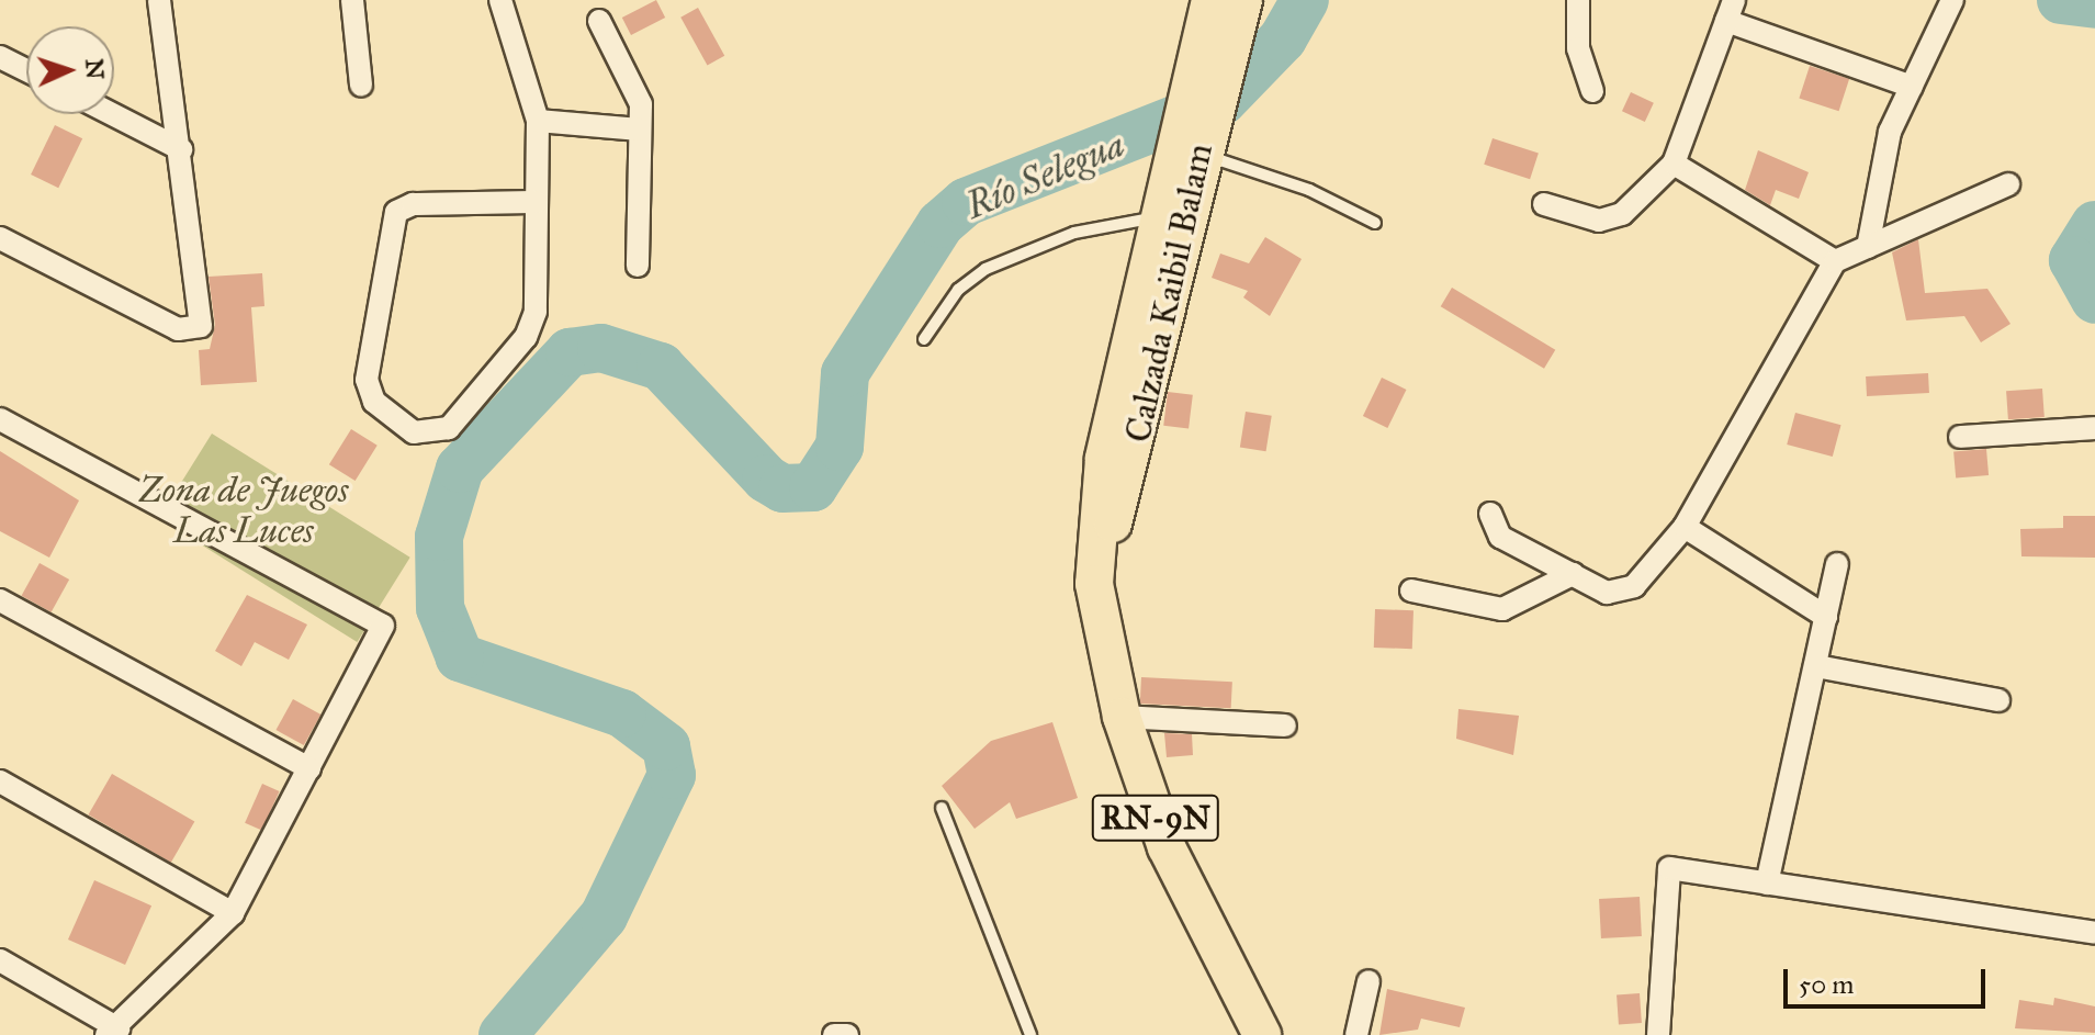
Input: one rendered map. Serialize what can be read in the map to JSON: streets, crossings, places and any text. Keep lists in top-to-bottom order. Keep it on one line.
{"streets":{"main road":["Calzada Kaibil Balam","RN-9N"]},"water":["Río Selegua"],"parks":["Zona de Juegos Las Luces"],"scale_bar":"50 m","north":"right"}
